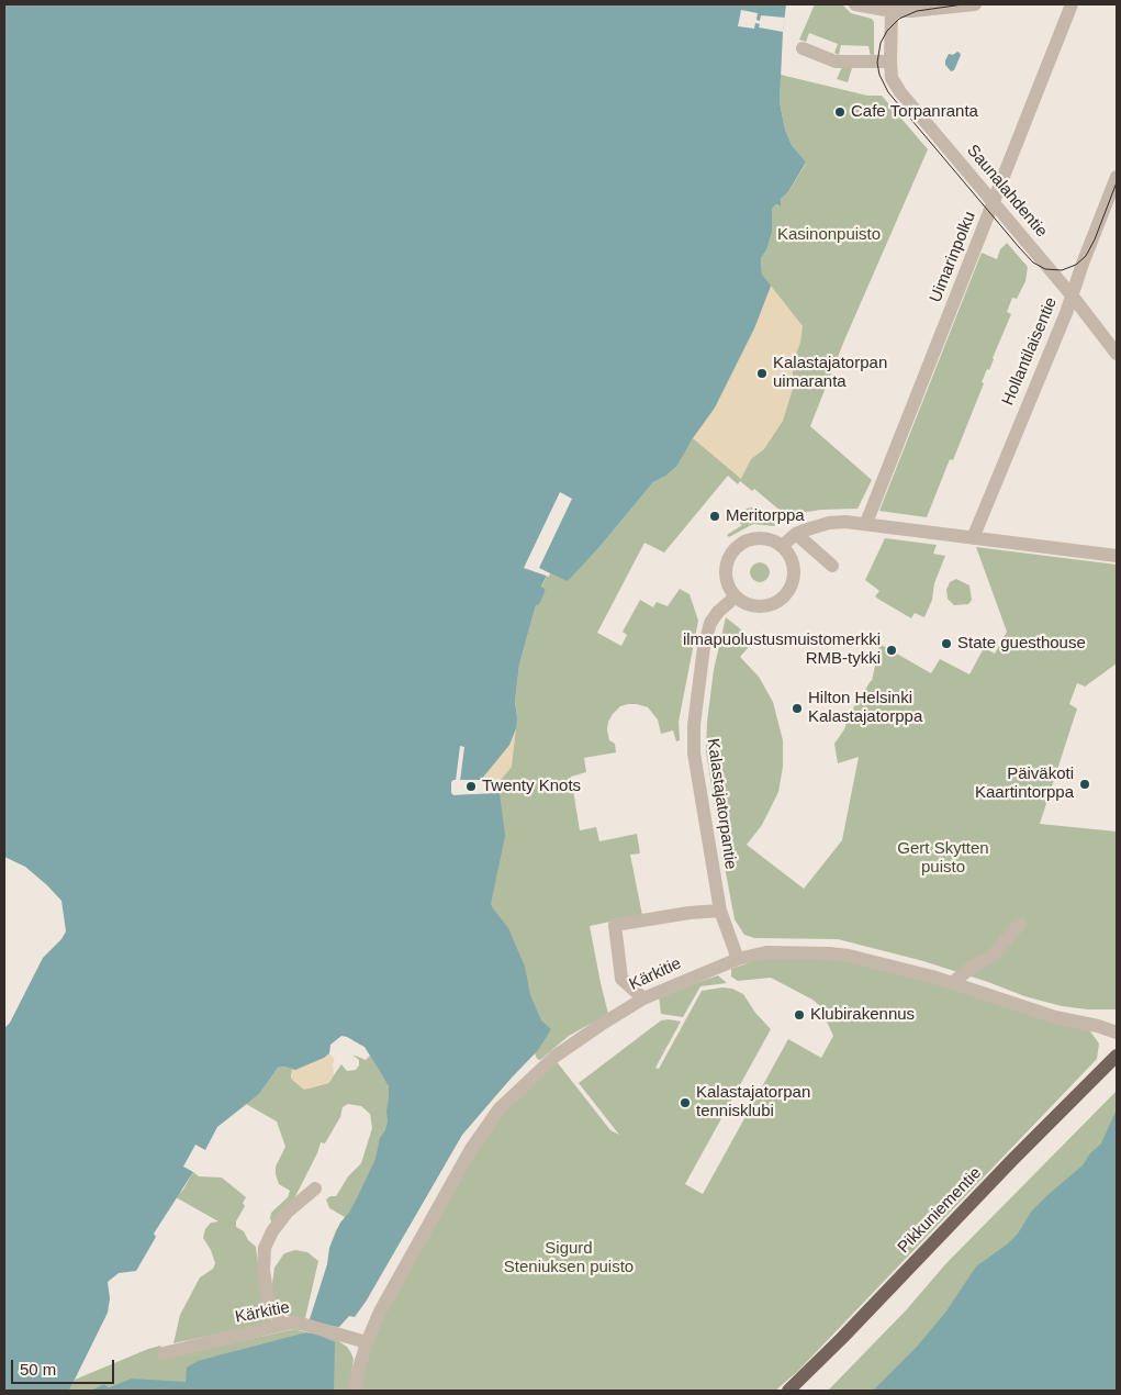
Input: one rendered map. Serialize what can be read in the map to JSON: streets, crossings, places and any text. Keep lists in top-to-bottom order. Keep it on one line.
{"streets":{"main road":["Pikkuniementie"],"street":["Saunalahdentie","Uimarinpolku","Hollantilaisentie","Kalastajatorpantie","Kärkitie"]},"crossings":[["Saunalahdentie","Uimarinpolku"],["Saunalahdentie","Hollantilaisentie"],["Kalastajatorpantie","Kärkitie"]],"parks":["Kasinonpuisto","Gert Skytten puisto","Sigurd Steniuksen puisto"],"places":["Cafe Torpanranta","Kalastajatorpan uimaranta","Meritorppa","State guesthouse","ilmapuolustusmuistomerkki RMB-tykki","Hilton Helsinki Kalastajatorppa","Päiväkoti Kaartintorppa","Twenty Knots","Klubirakennus","Kalastajatorpan tennisklubi"],"scale_bar":"50 m"}
